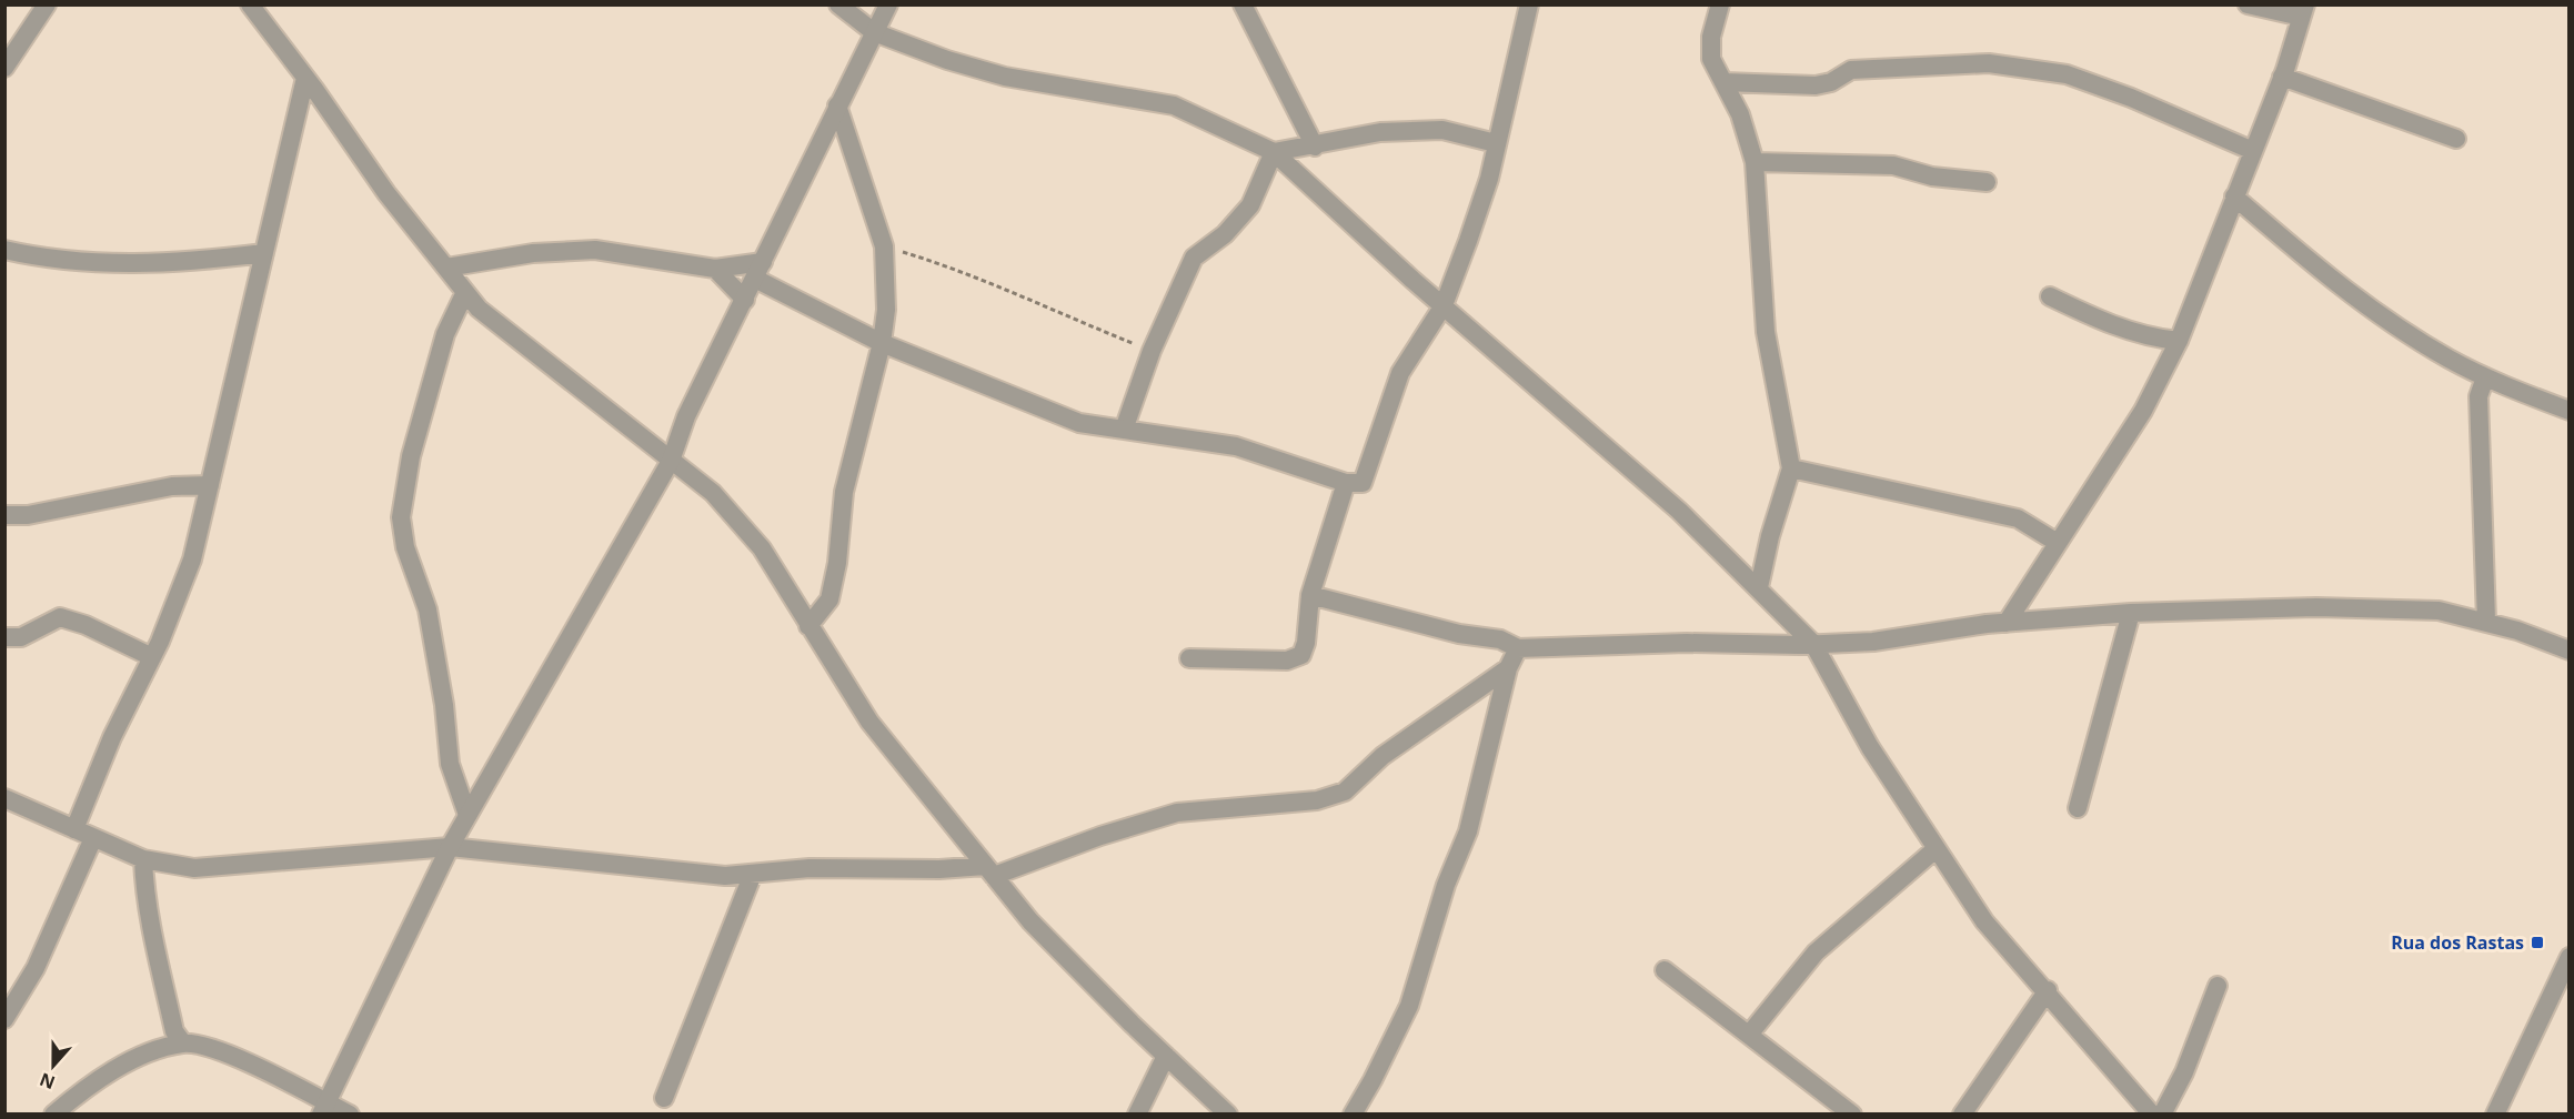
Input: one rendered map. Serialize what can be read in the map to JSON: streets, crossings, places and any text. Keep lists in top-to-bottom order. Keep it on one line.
{"places":{"transit":["Rua dos Rastas"]},"north":"bottom"}
